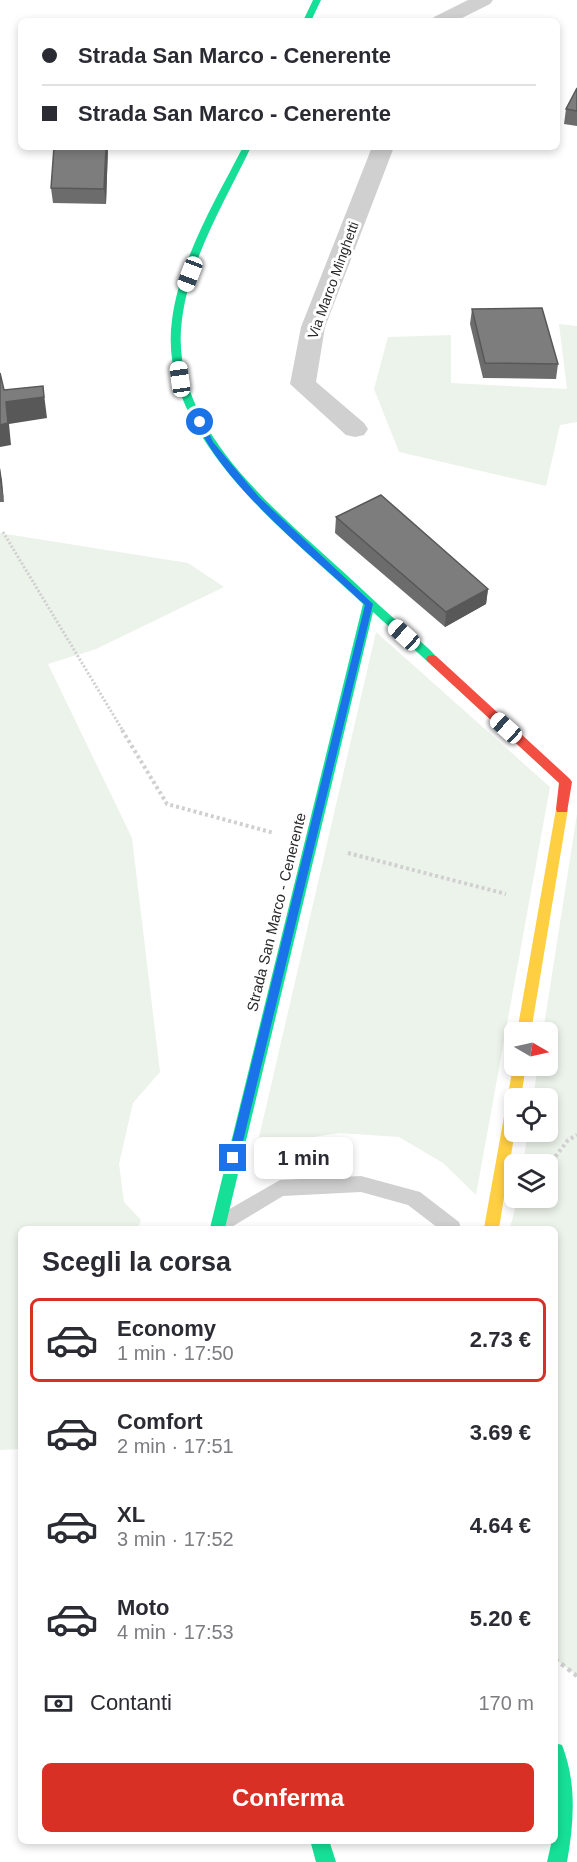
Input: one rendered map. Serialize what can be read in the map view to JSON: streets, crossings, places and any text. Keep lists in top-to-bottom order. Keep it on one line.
{"streets":{"main road":["Strada San Marco - Cenerente"],"street":["Via Marco Minghetti"]},"north":"right","page":{"banner":["Strada San Marco - Cenerente","Strada San Marco - Cenerente"],"bubble":"1 min","heading":"Scegli la corsa","list":[{"name":"Economy","note":"1 min · 17:50","value":"2.73 €"},{"name":"Comfort","note":"2 min · 17:51","value":"3.69 €"},{"name":"XL","note":"3 min · 17:52","value":"4.64 €"},{"name":"Moto","note":"4 min · 17:53","value":"5.20 €"}],"pay":["Contanti","170 m"],"buttons":"Conferma"}}
